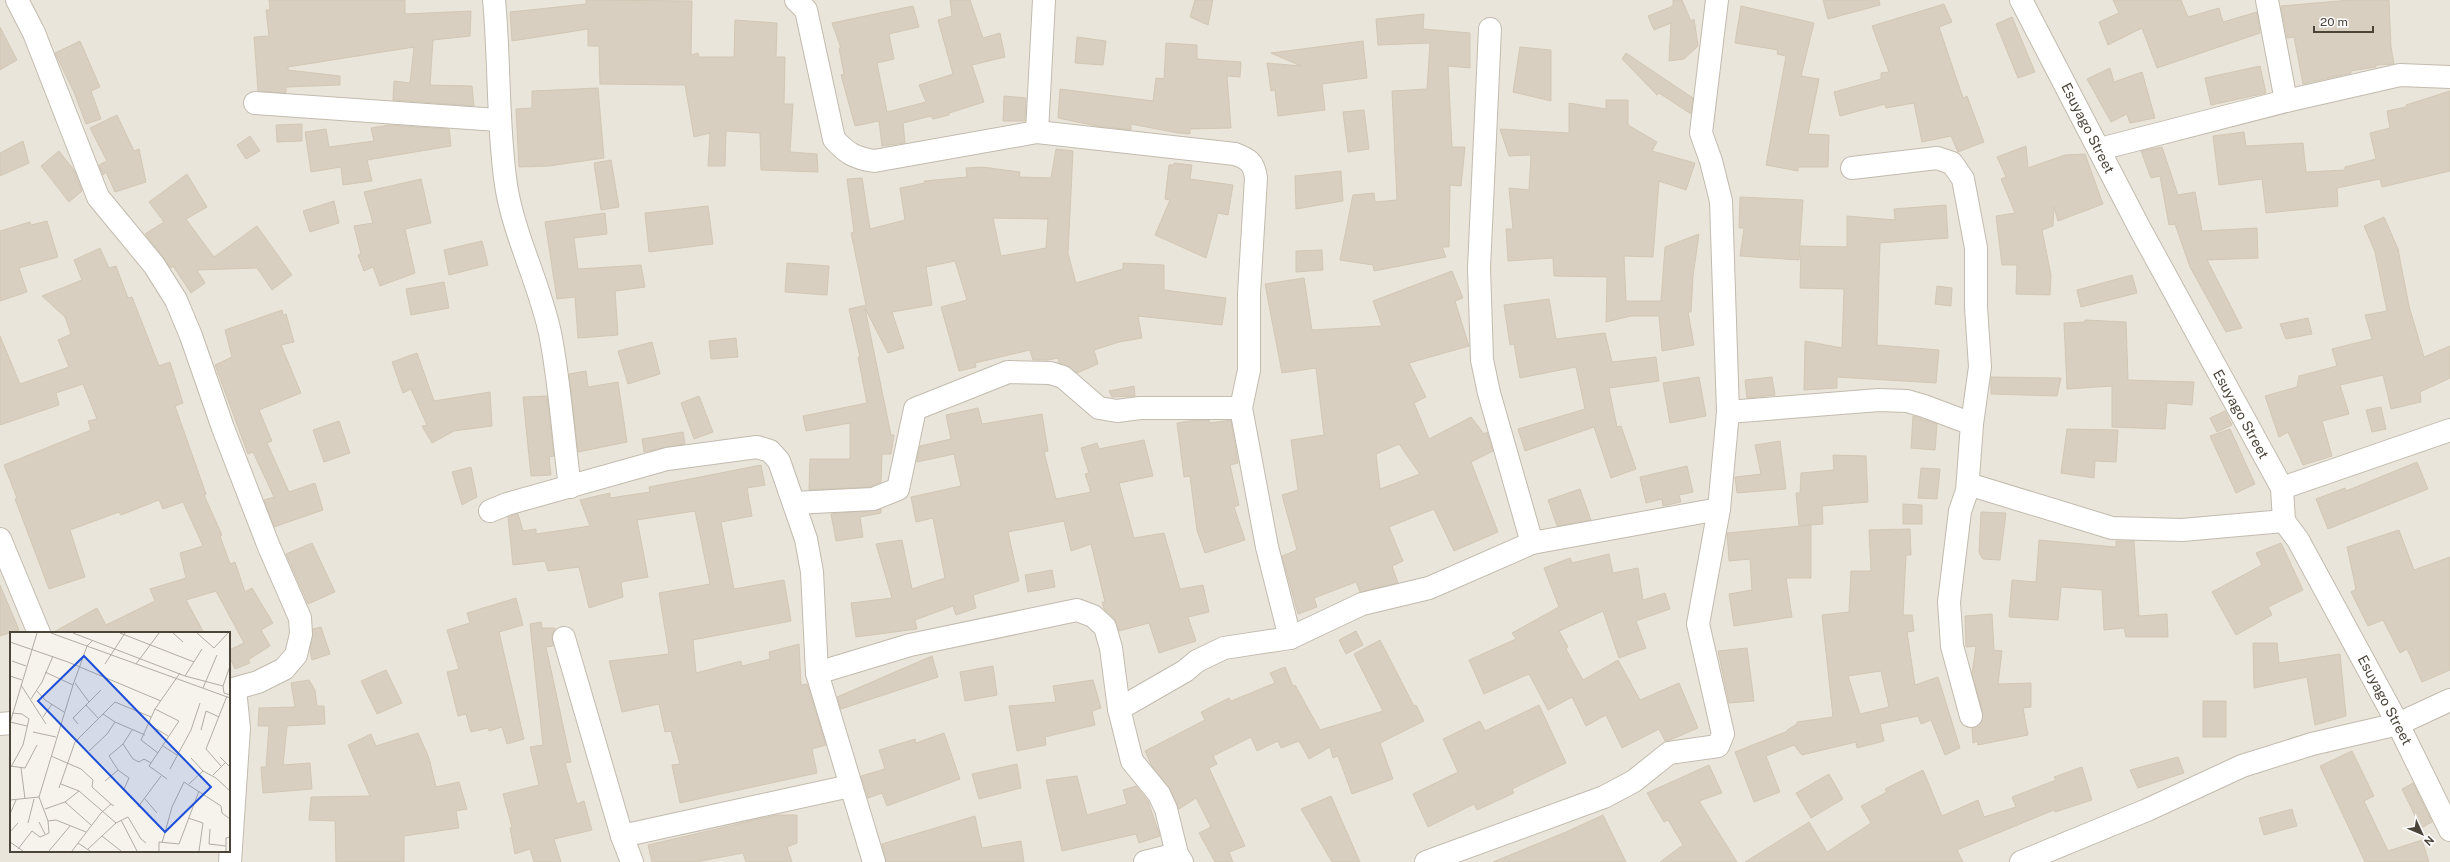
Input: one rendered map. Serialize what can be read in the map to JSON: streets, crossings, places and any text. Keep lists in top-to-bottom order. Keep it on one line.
{"streets":{"street":["Esuyago Street"]},"scale_bar":"20 m","north":"bottom right"}
